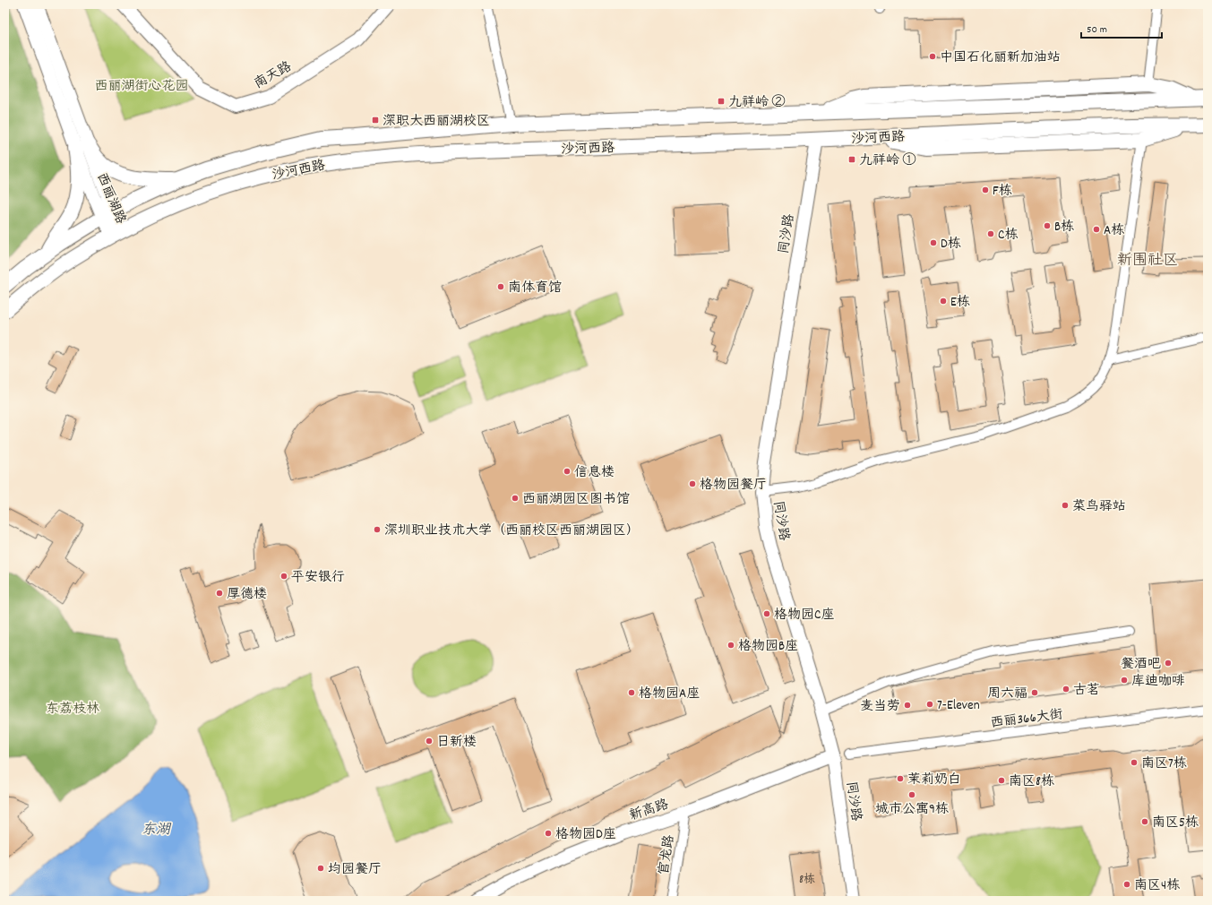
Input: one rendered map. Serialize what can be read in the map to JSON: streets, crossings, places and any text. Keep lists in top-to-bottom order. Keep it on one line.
{"streets":{"main road":["沙河西路"],"street":["南天路","西丽湖路","同沙路","西丽366大街","新高路","官龙路"]},"crossings":[["沙河西路","西丽湖路"],["沙河西路","同沙路"],["同沙路","新高路"],["新高路","官龙路"]],"districts":["新围社区"],"water":["东湖"],"parks":["西丽湖街心花园","东荔枝林"],"places":{"other":["中国石化丽新加油站","F栋","B栋","A栋","C栋","D栋","南体育馆","E栋","信息楼","格物园餐厅","西丽湖园区图书馆","菜鸟驿站","深圳职业技术大学（西丽校区西丽湖园区）","平安银行","厚德楼","格物园C座","格物园B座","餐酒吧","库迪咖啡","古茗","格物园A座","周六福","7-Eleven","麦当劳","日新楼","南区7栋","茉莉奶白","南区8栋","城市公寓9栋","南区5栋","格物园D座","均园餐厅","南区4栋"],"transit":["九祥岭 ②","深职大西丽湖校区","九祥岭 ①"]},"house_numbers":["8栋"],"scale_bar":"50 m"}
